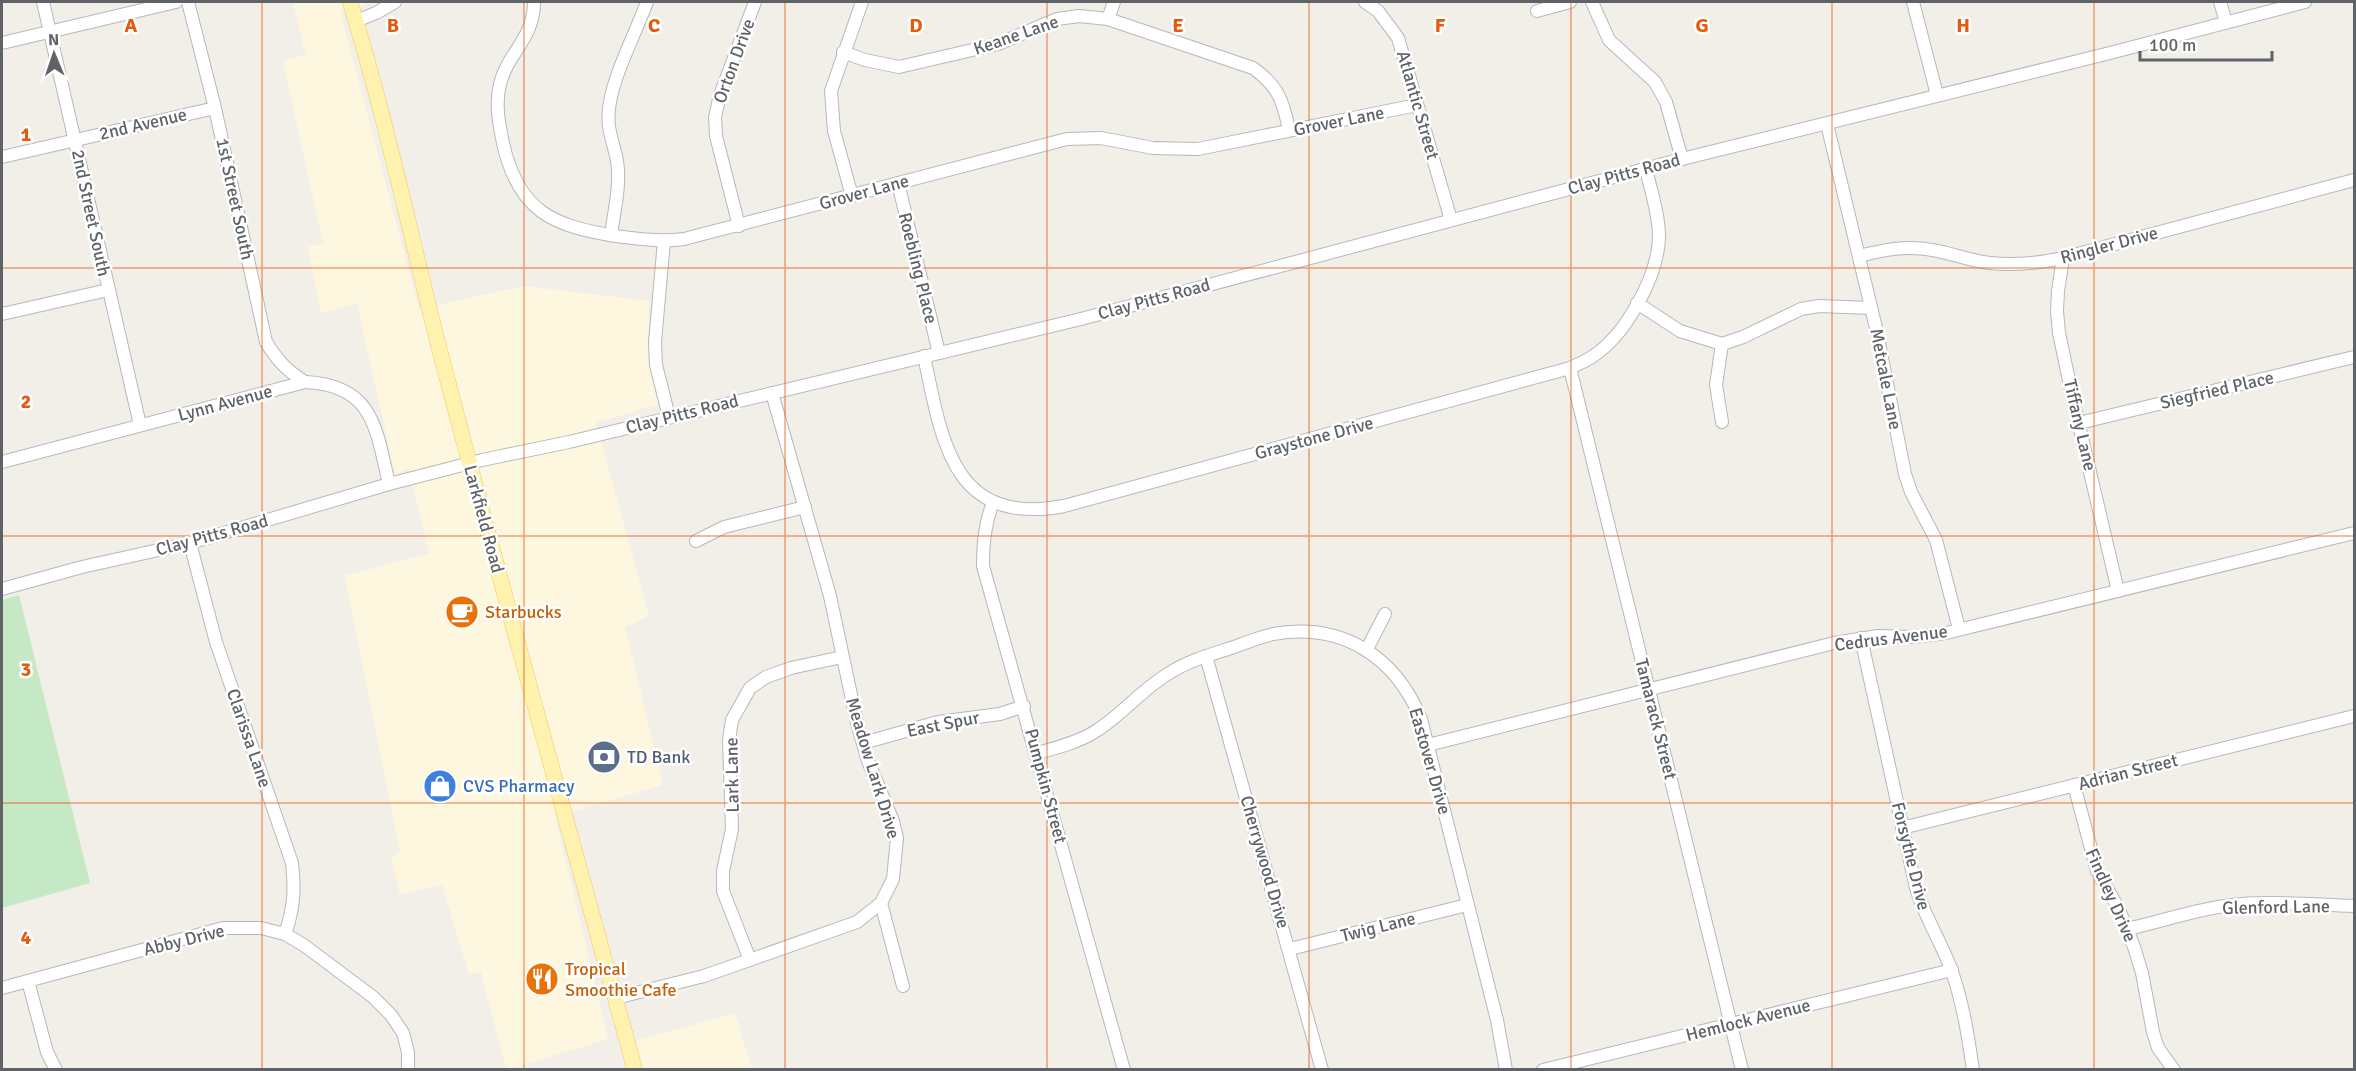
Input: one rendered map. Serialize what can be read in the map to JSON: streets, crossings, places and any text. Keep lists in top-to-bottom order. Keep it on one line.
{"streets":{"main road":["Larkfield Road"],"street":["Keane Lane","Orton Drive","Atlantic Street","Grover Lane","2nd Avenue","Clay Pitts Road","1st Street South","2nd Street South","Ringler Drive","Roebling Place","Metcale Lane","Siegfried Place","Lynn Avenue","Tiffany Lane","Graystone Drive","Cedrus Avenue","Tamarack Street","East Spur","Clarissa Lane","Eastover Drive","Meadow Lark Drive","Adrian Street","Lark Lane","Pumpkin Street","Forsythe Drive","Cherrywood Drive","Findley Drive","Glenford Lane","Twig Lane","Abby Drive","Hemlock Avenue"]},"crossings":[["Keane Lane","Grover Lane"],["Orton Drive","Grover Lane"],["Atlantic Street","Grover Lane"],["Atlantic Street","Clay Pitts Road"],["Grover Lane","Roebling Place"],["2nd Avenue","1st Street South"],["2nd Avenue","2nd Street South"],["Clay Pitts Road","Roebling Place"],["Clay Pitts Road","Metcale Lane"],["Clay Pitts Road","Lynn Avenue"],["Clay Pitts Road","Graystone Drive"],["Clay Pitts Road","Larkfield Road"],["Clay Pitts Road","Clarissa Lane"],["Clay Pitts Road","Meadow Lark Drive"],["1st Street South","Lynn Avenue"],["2nd Street South","Lynn Avenue"],["Ringler Drive","Metcale Lane"],["Ringler Drive","Tiffany Lane"],["Metcale Lane","Cedrus Avenue"],["Siegfried Place","Tiffany Lane"],["Tiffany Lane","Cedrus Avenue"],["Graystone Drive","Tamarack Street"],["Graystone Drive","Pumpkin Street"],["Larkfield Road","Meadow Lark Drive"],["Cedrus Avenue","Tamarack Street"],["Cedrus Avenue","Eastover Drive"],["Cedrus Avenue","Forsythe Drive"],["Tamarack Street","Hemlock Avenue"],["East Spur","Meadow Lark Drive"],["East Spur","Pumpkin Street"],["Clarissa Lane","Abby Drive"],["Eastover Drive","Pumpkin Street"],["Eastover Drive","Cherrywood Drive"],["Eastover Drive","Twig Lane"],["Meadow Lark Drive","Lark Lane"],["Adrian Street","Forsythe Drive"],["Adrian Street","Findley Drive"],["Forsythe Drive","Hemlock Avenue"],["Cherrywood Drive","Twig Lane"],["Findley Drive","Glenford Lane"]],"places":{"cafe":["Starbucks"],"bank":["TD Bank"],"shop":["CVS Pharmacy"],"restaurant":["Tropical Smoothie Cafe"]},"scale_bar":"100 m","north":"top","grid":{"columns":["A","B","C","D","E","F","G","H"],"rows":["1","2","3","4"]}}
